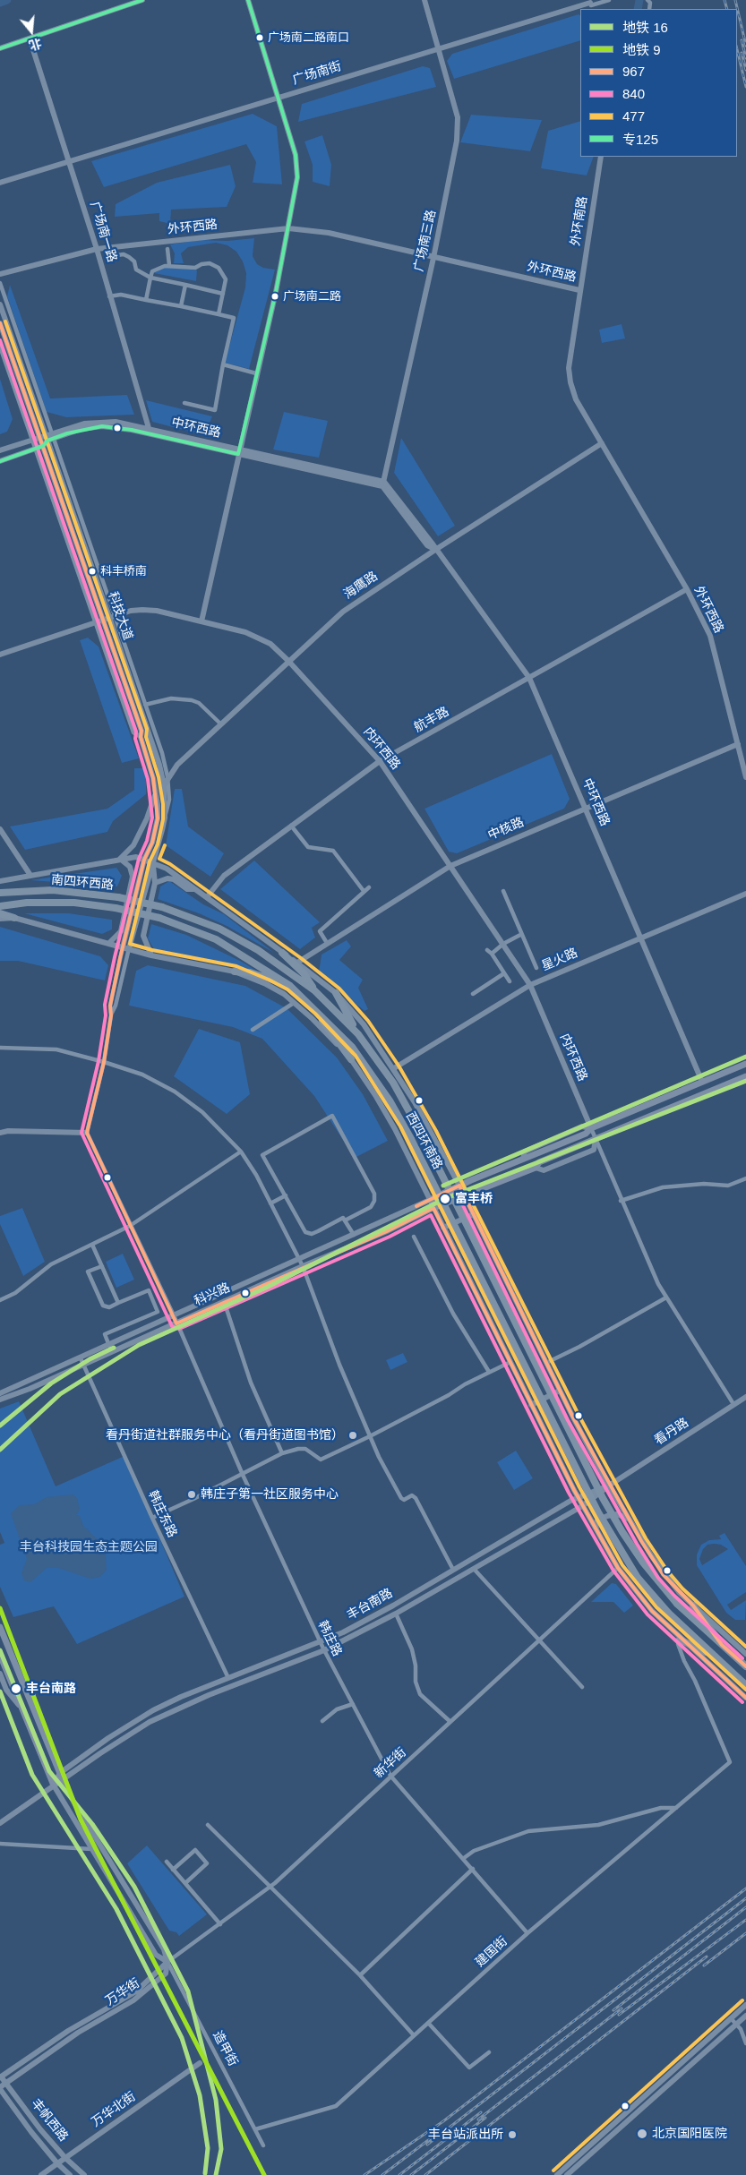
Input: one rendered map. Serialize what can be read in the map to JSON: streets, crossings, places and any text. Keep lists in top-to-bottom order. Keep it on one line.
{"streets":{"highway":["南四环西路","西四环南路"],"street":["广场南街","外环南路","外环西路","广场南一路","广场南三路","中环西路","海鹰路","科技大道","航丰路","内环西路","中核路","星火路","科兴路","看丹路","韩庄东路","丰台南路","韩庄路","新华街","建国街","万华街","造甲街","万华北街","丰帆西路"]},"crossings":[["广场南街","广场南一路"],["广场南街","广场南三路"],["外环南路","外环西路"],["外环西路","广场南一路"],["外环西路","广场南三路"],["外环西路","海鹰路"],["外环西路","航丰路"],["外环西路","中核路"],["广场南一路","中环西路"],["广场南三路","中环西路"],["中环西路","海鹰路"],["中环西路","科技大道"],["中环西路","航丰路"],["中环西路","中核路"],["中环西路","星火路"],["海鹰路","科技大道"],["海鹰路","内环西路"],["科技大道","内环西路"],["科技大道","南四环西路"],["科技大道","西四环南路"],["航丰路","内环西路"],["航丰路","西四环南路"],["内环西路","中核路"],["内环西路","星火路"],["中核路","西四环南路"],["南四环西路","西四环南路"],["星火路","西四环南路"],["西四环南路","科兴路"],["西四环南路","看丹路"],["西四环南路","丰台南路"],["西四环南路","新华街"],["西四环南路","建国街"],["科兴路","韩庄东路"],["科兴路","韩庄路"],["看丹路","丰台南路"],["韩庄东路","丰台南路"],["丰台南路","韩庄路"],["丰台南路","造甲街"],["韩庄路","新华街"],["韩庄路","建国街"],["新华街","万华街"],["新华街","造甲街"],["建国街","造甲街"],["万华街","造甲街"],["万华街","丰帆西路"],["万华北街","丰帆西路"]],"parks":["丰台科技园生态主题公园"],"places":["广场南二路南口","广场南二路","科丰桥南","富丰桥","看丹街道社群服务中心（看丹街道图书馆）","韩庄子第一社区服务中心","丰台南路","北京国阳医院","丰台站派出所"],"lines":["transit line 专125","transit line 477","transit line 967","transit line 840","metro line 16","metro line 9"],"legend":["地铁 16","地铁 9","967","840","477","专125"],"north":"bottom"}
